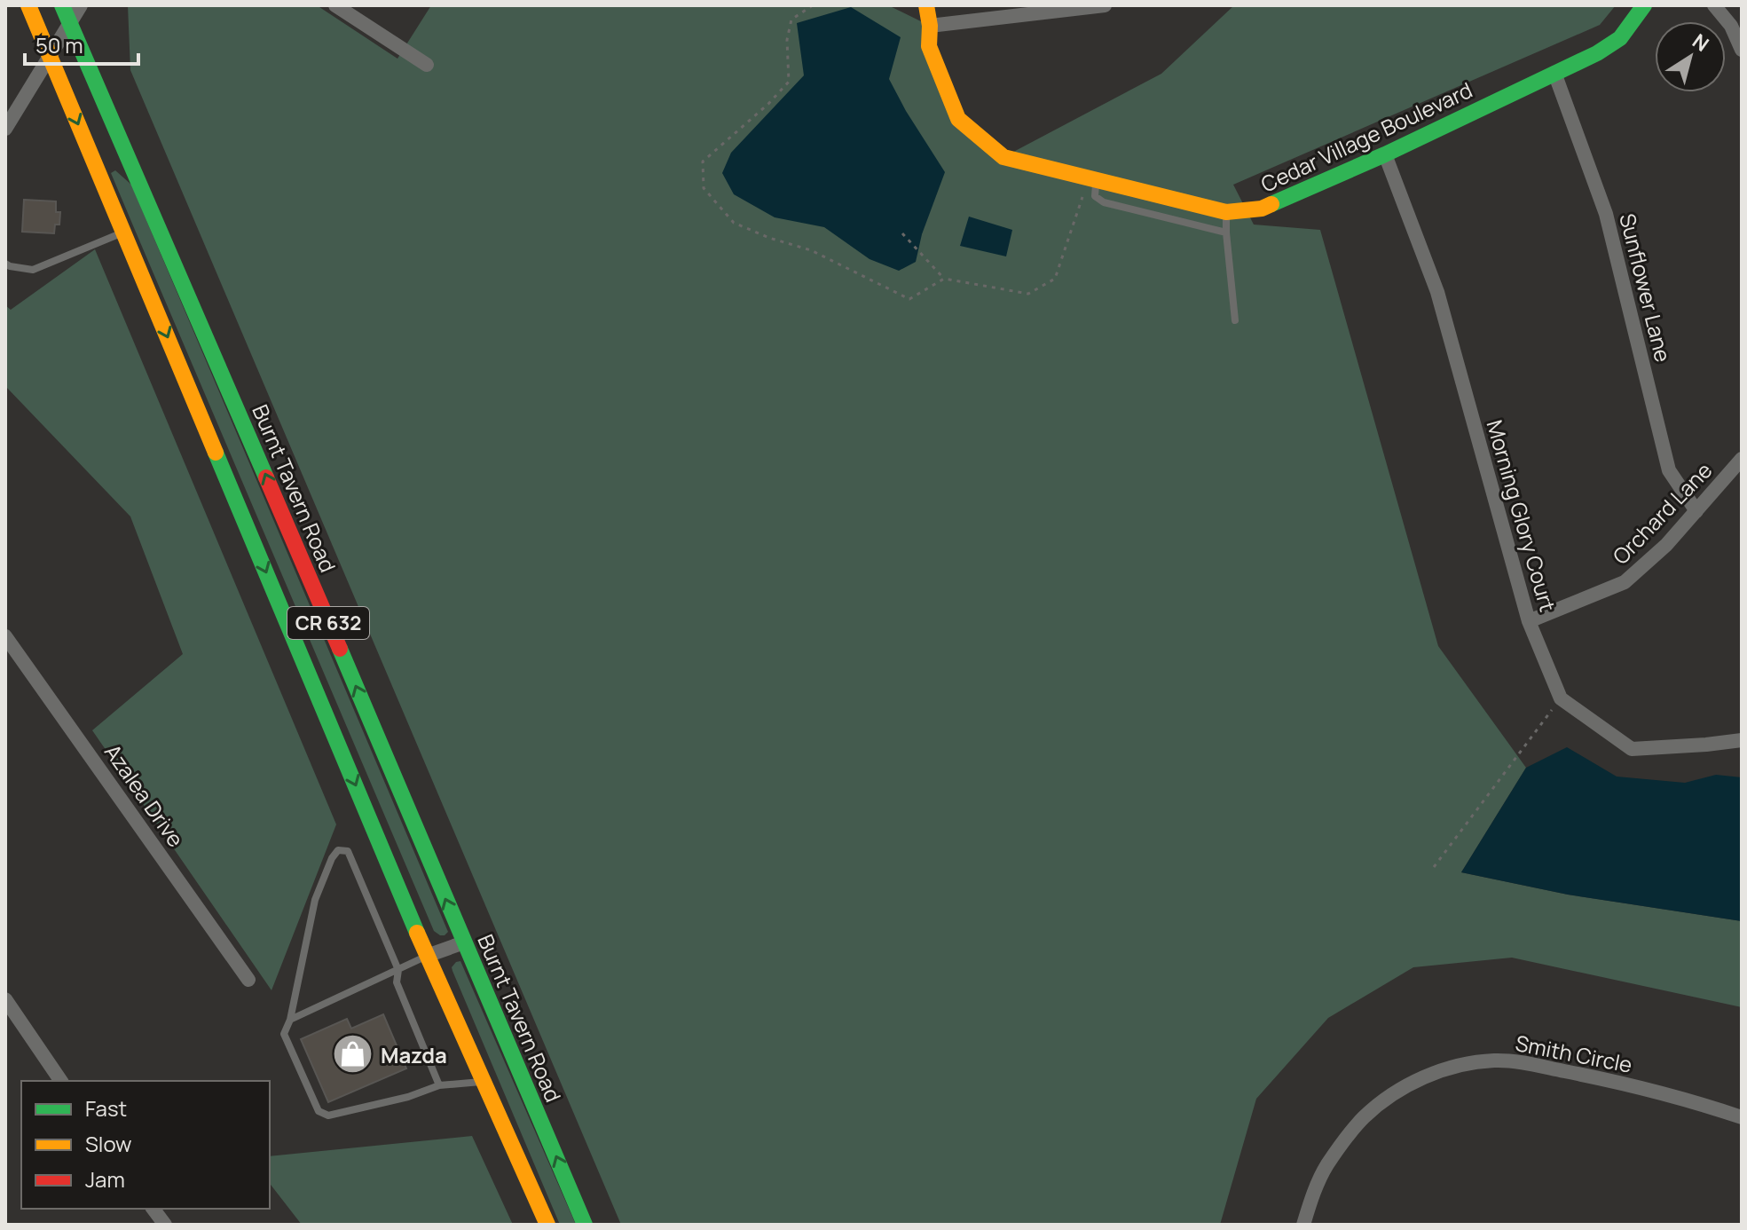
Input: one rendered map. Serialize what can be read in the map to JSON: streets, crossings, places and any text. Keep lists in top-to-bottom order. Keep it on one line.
{"streets":{"main road":["Cedar Village Boulevard","Burnt Tavern Road","CR 632"],"street":["Sunflower Lane","Orchard Lane","Morning Glory Court","Azalea Drive","Smith Circle"]},"crossings":[["Cedar Village Boulevard","Sunflower Lane"],["Cedar Village Boulevard","Morning Glory Court"],["Sunflower Lane","Orchard Lane"],["Orchard Lane","Morning Glory Court"]],"places":{"shop":["Mazda"]},"legend":["Fast","Slow","Jam"],"scale_bar":"50 m","north":"top right"}
